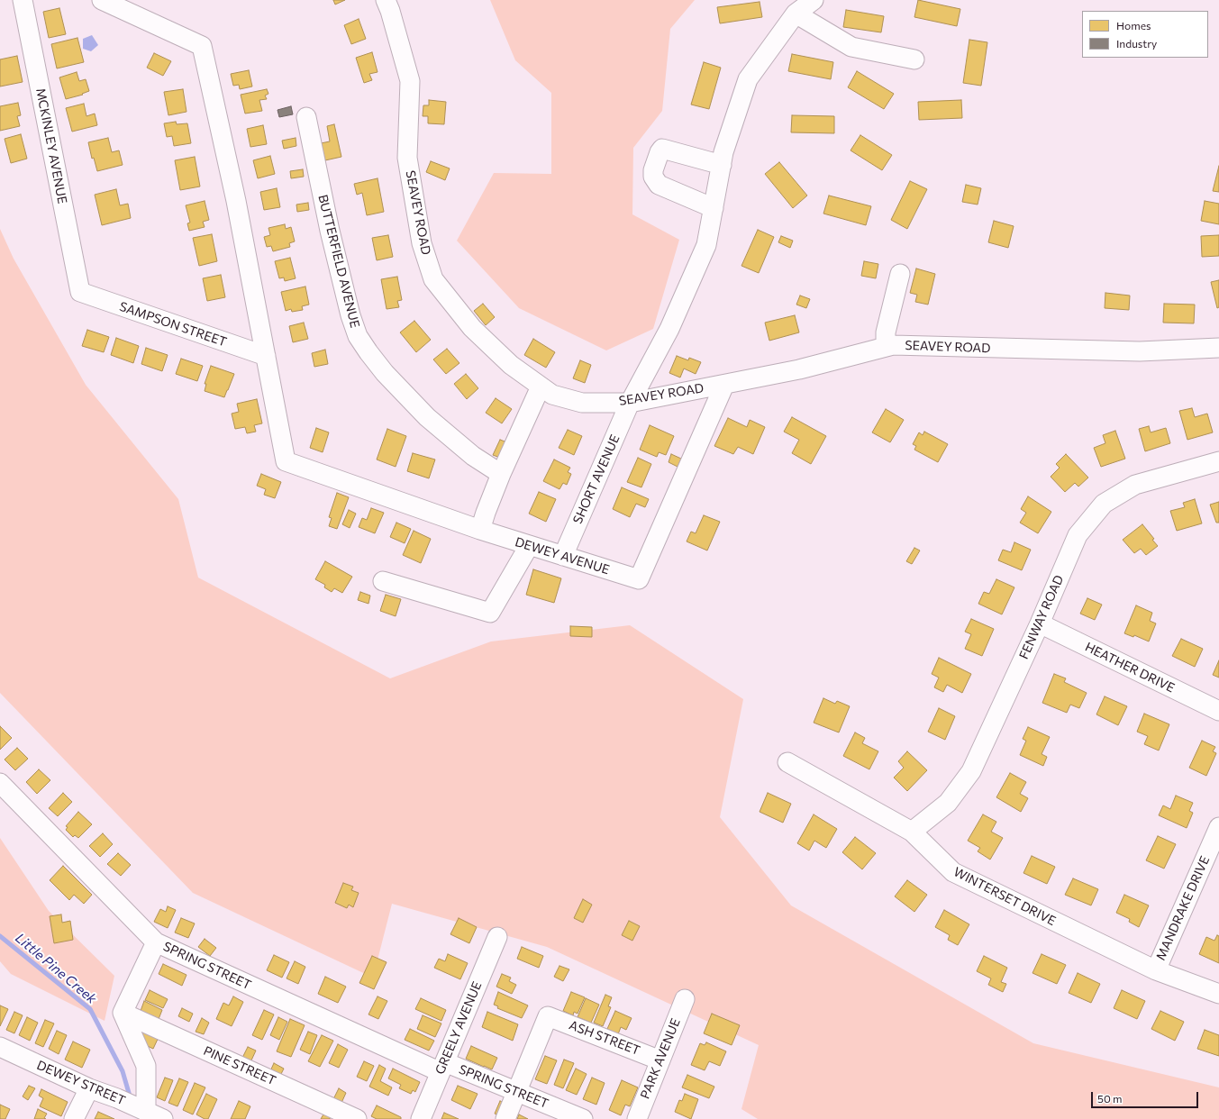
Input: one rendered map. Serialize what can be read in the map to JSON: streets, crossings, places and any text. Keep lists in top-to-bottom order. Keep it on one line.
{"streets":{"street":["MCKINLEY AVENUE","SEAVEY ROAD","BUTTERFIELD AVENUE","SAMPSON STREET","SHORT AVENUE","DEWEY AVENUE","FENWAY ROAD","HEATHER DRIVE","WINTERSET DRIVE","MANDRAKE DRIVE","SPRING STREET","GREELY AVENUE","ASH STREET","PARK AVENUE","PINE STREET","DEWEY STREET"]},"crossings":[["MCKINLEY AVENUE","SAMPSON STREET"],["SEAVEY ROAD","SHORT AVENUE"],["SEAVEY ROAD","DEWEY AVENUE"],["SAMPSON STREET","DEWEY AVENUE"],["SHORT AVENUE","DEWEY AVENUE"],["FENWAY ROAD","HEATHER DRIVE"],["FENWAY ROAD","WINTERSET DRIVE"],["WINTERSET DRIVE","MANDRAKE DRIVE"],["SPRING STREET","GREELY AVENUE"],["SPRING STREET","ASH STREET"],["ASH STREET","PARK AVENUE"]],"water":["Little Pine Creek"],"legend":["Homes","Industry"],"scale_bar":"50 m"}
